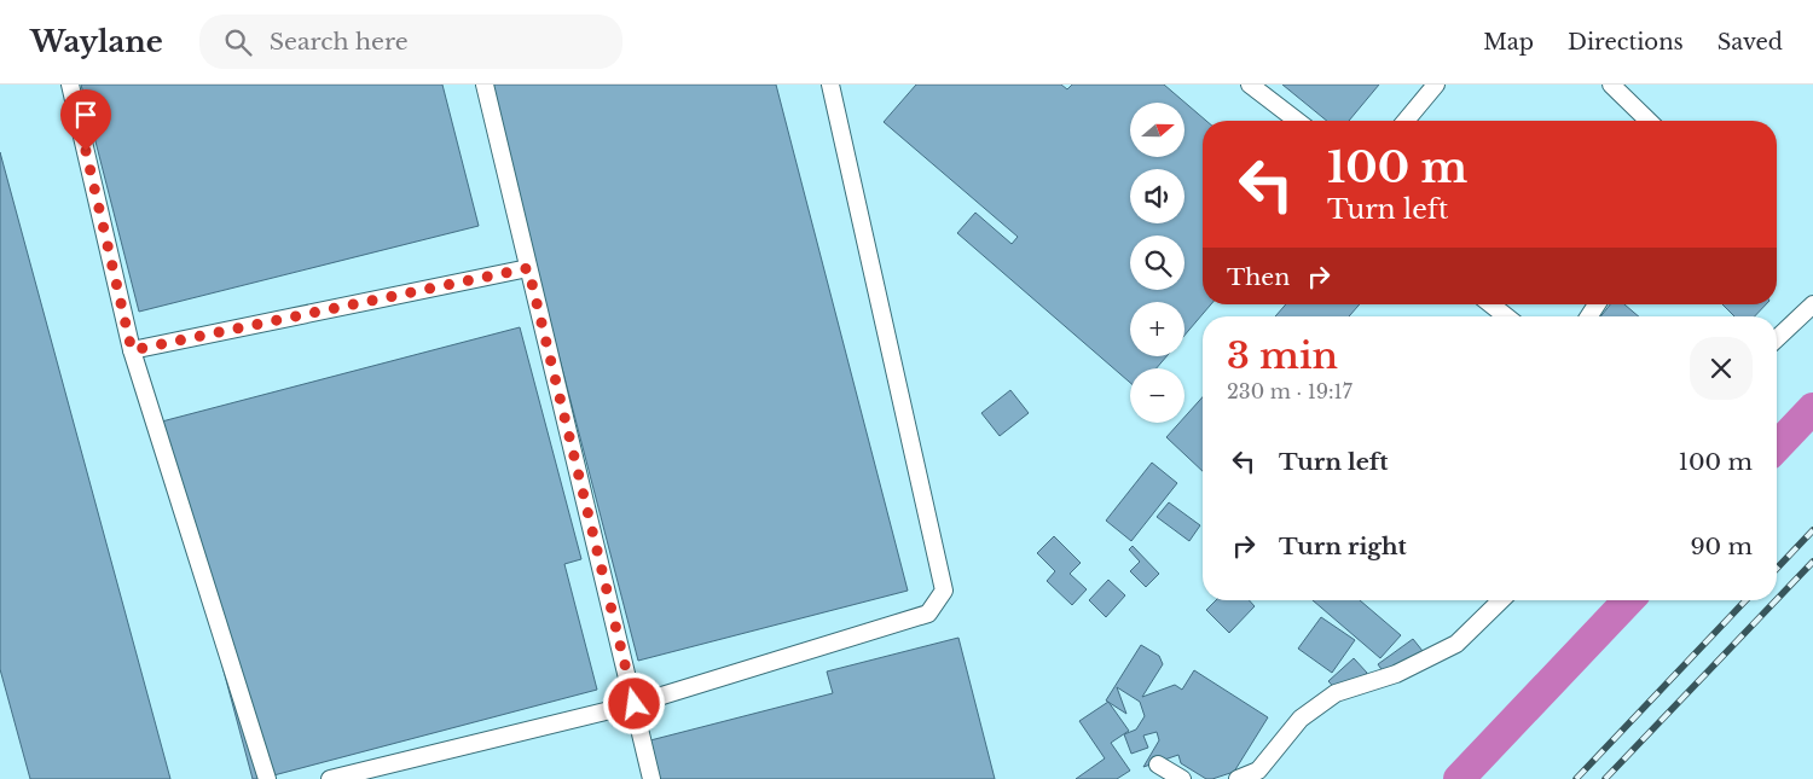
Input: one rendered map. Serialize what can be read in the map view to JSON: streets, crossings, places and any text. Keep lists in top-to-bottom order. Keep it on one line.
{"north":"right","page":{"header":"Waylane","search":"Search here","nav":["Map","Directions","Saved"],"map_buttons":["+","−"],"turn":["100 m","Turn left"],"then":"Then","heading":["3 min","230 m · 19:17"],"list":[{"name":"Turn left","value":"100 m"},{"name":"Turn right","value":"90 m"}]}}
